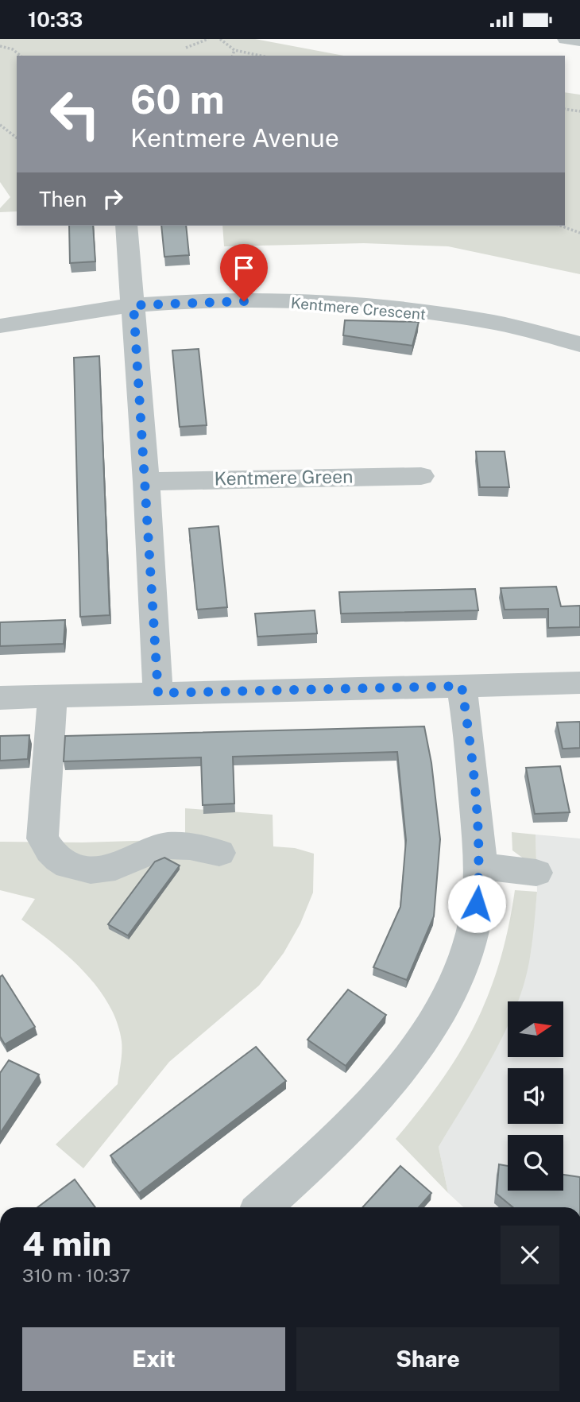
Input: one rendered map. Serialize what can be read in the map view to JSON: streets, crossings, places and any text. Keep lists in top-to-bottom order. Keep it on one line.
{"streets":{"street":["Kentmere Crescent","Kentmere Green"]},"north":"right","page":{"status":"10:33","turn":["60 m","Kentmere Avenue"],"then":"Then","heading":["4 min","310 m · 10:37"],"buttons":["Exit","Share"]}}
